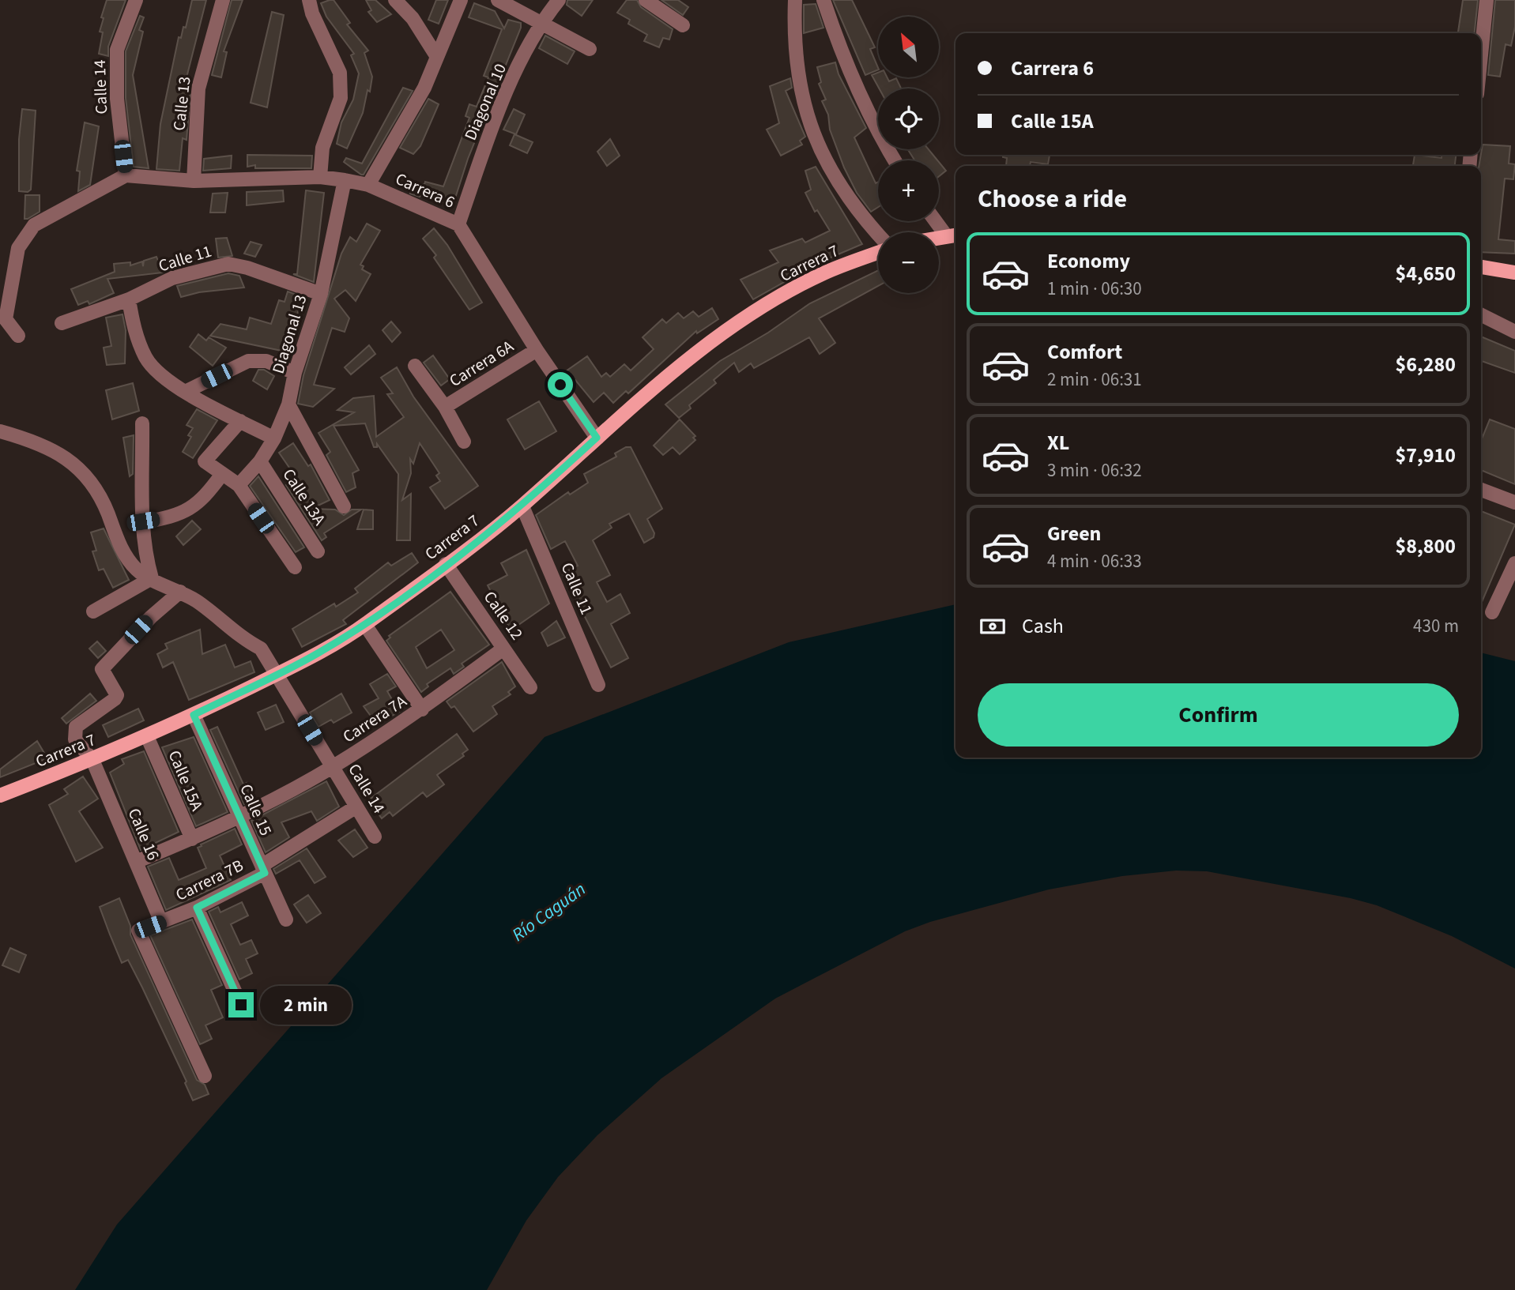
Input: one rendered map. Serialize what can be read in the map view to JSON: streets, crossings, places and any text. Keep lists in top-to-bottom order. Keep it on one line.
{"streets":{"main road":["Carrera 7"],"street":["Calle 14","Diagonal 10","Calle 13","Carrera 6","Calle 11","Diagonal 13","Carrera 6A","Calle 13A","Calle 12","Carrera 7A","Calle 15A","Calle 15","Calle 16","Carrera 7B"]},"crossings":[["Calle 14","Carrera 6"],["Calle 14","Carrera 7"],["Calle 14","Carrera 7A"],["Calle 14","Calle 16"],["Calle 14","Carrera 7B"],["Diagonal 10","Carrera 6"],["Calle 13","Carrera 6"],["Carrera 6","Carrera 7"],["Carrera 6","Diagonal 13"],["Carrera 6","Carrera 6A"],["Calle 11","Carrera 7"],["Calle 11","Diagonal 13"],["Carrera 7","Calle 12"],["Carrera 7","Calle 15A"],["Carrera 7","Calle 15"],["Carrera 7","Calle 16"],["Diagonal 13","Calle 13A"],["Calle 12","Carrera 7A"],["Carrera 7A","Calle 15A"],["Carrera 7A","Calle 15"],["Carrera 7A","Calle 16"],["Calle 15","Carrera 7B"],["Calle 16","Carrera 7B"]],"water":["Río Caguán"],"north":"top left","page":{"map_buttons":["+","−"],"banner":["Carrera 6","Calle 15A"],"heading":"Choose a ride","list":[{"name":"Economy","note":"1 min · 06:30","value":"$4,650"},{"name":"Comfort","note":"2 min · 06:31","value":"$6,280"},{"name":"XL","note":"3 min · 06:32","value":"$7,910"},{"name":"Green","note":"4 min · 06:33","value":"$8,800"}],"pay":["Cash","430 m"],"buttons":"Confirm","bubble":"2 min"}}
